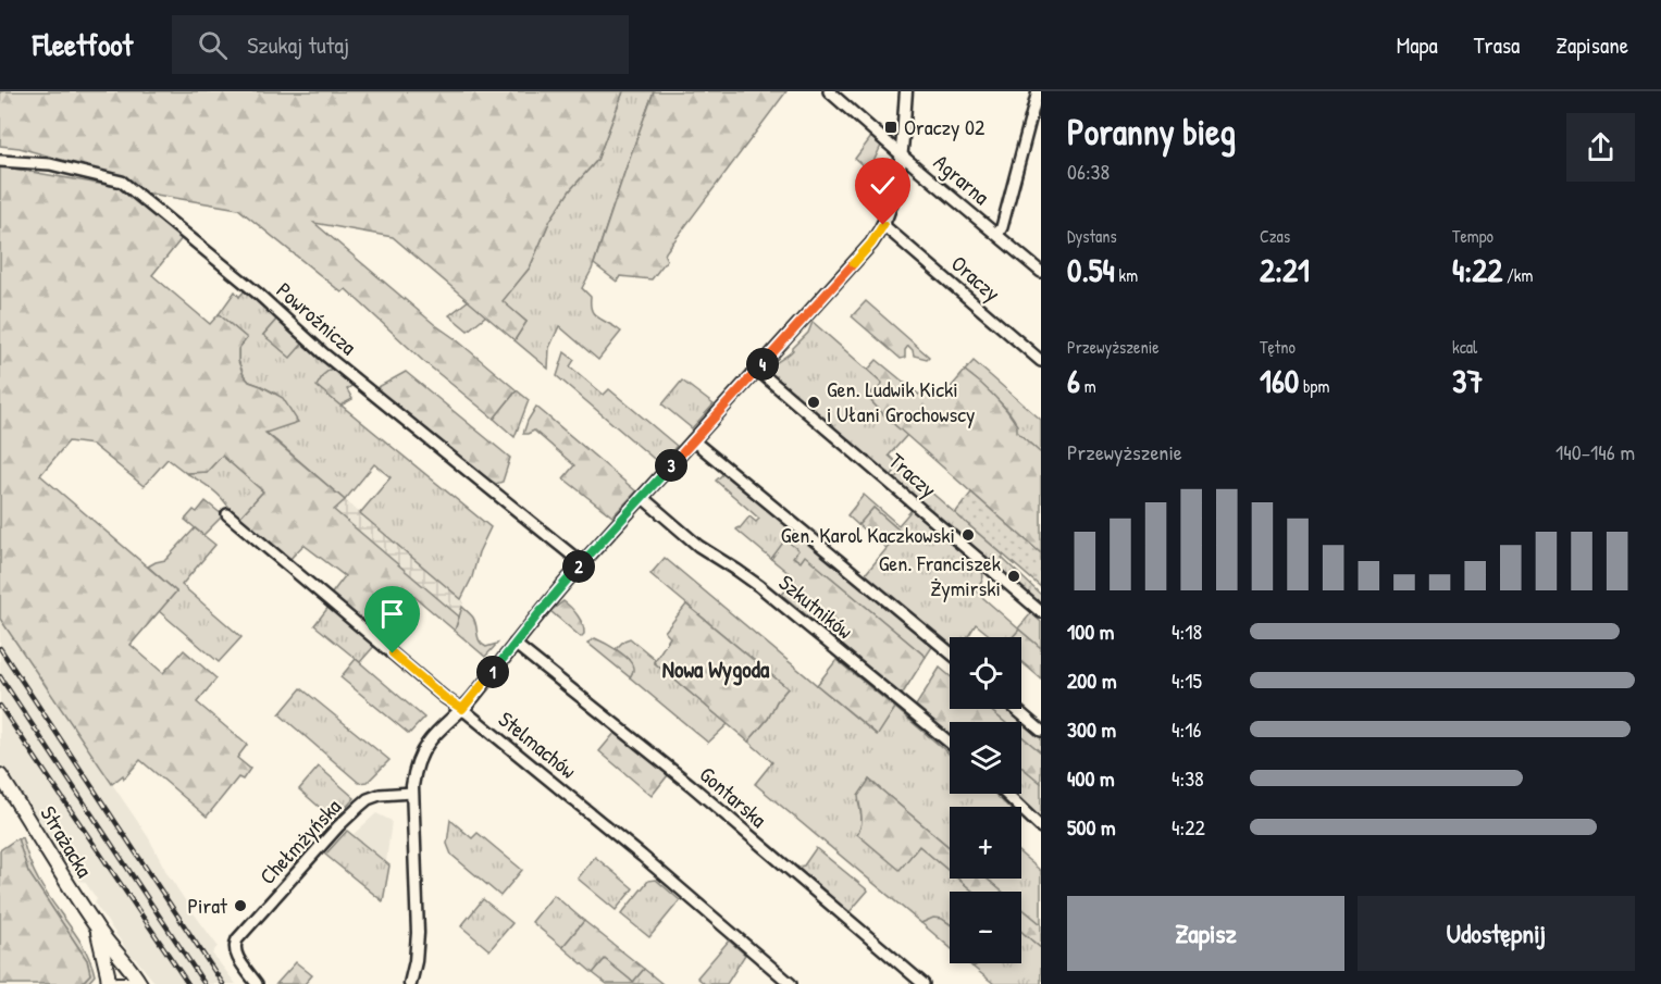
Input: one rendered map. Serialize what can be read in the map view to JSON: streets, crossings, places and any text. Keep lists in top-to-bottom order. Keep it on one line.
{"streets":{"main road":["Strażacka"],"street":["Agrarna","Oraczy","Powroźnicza","Traczy","Szkutników","Stelmachów","Gontarska","Chełmżyńska"]},"districts":["Nowa Wygoda"],"places":{"transit":["Oraczy 02"],"other":["Gen. Ludwik Kicki i Ułani Grochowscy","Gen. Karol Kaczkowski","Gen. Franciszek Żymirski","Pirat"]},"page":{"header":"Fleetfoot","search":"Szukaj tutaj","nav":["Mapa","Trasa","Zapisane"],"heading":["Poranny bieg","06:38"],"stats":[["Dystans","0.54 km"],["Czas","2:21"],["Tempo","4:22 /km"],["Przewyższenie","6 m"],["Tętno","160 bpm"],["kcal","37"]],"pins":["4","3","2","1"],"chart":["Przewyższenie","140–146 m"],"list":[{"name":"100 m","note":"4:18"},{"name":"200 m","note":"4:15"},{"name":"300 m","note":"4:16"},{"name":"400 m","note":"4:38"},{"name":"500 m","note":"4:22"}],"map_buttons":["+","−"],"buttons":["Zapisz","Udostępnij"]}}
